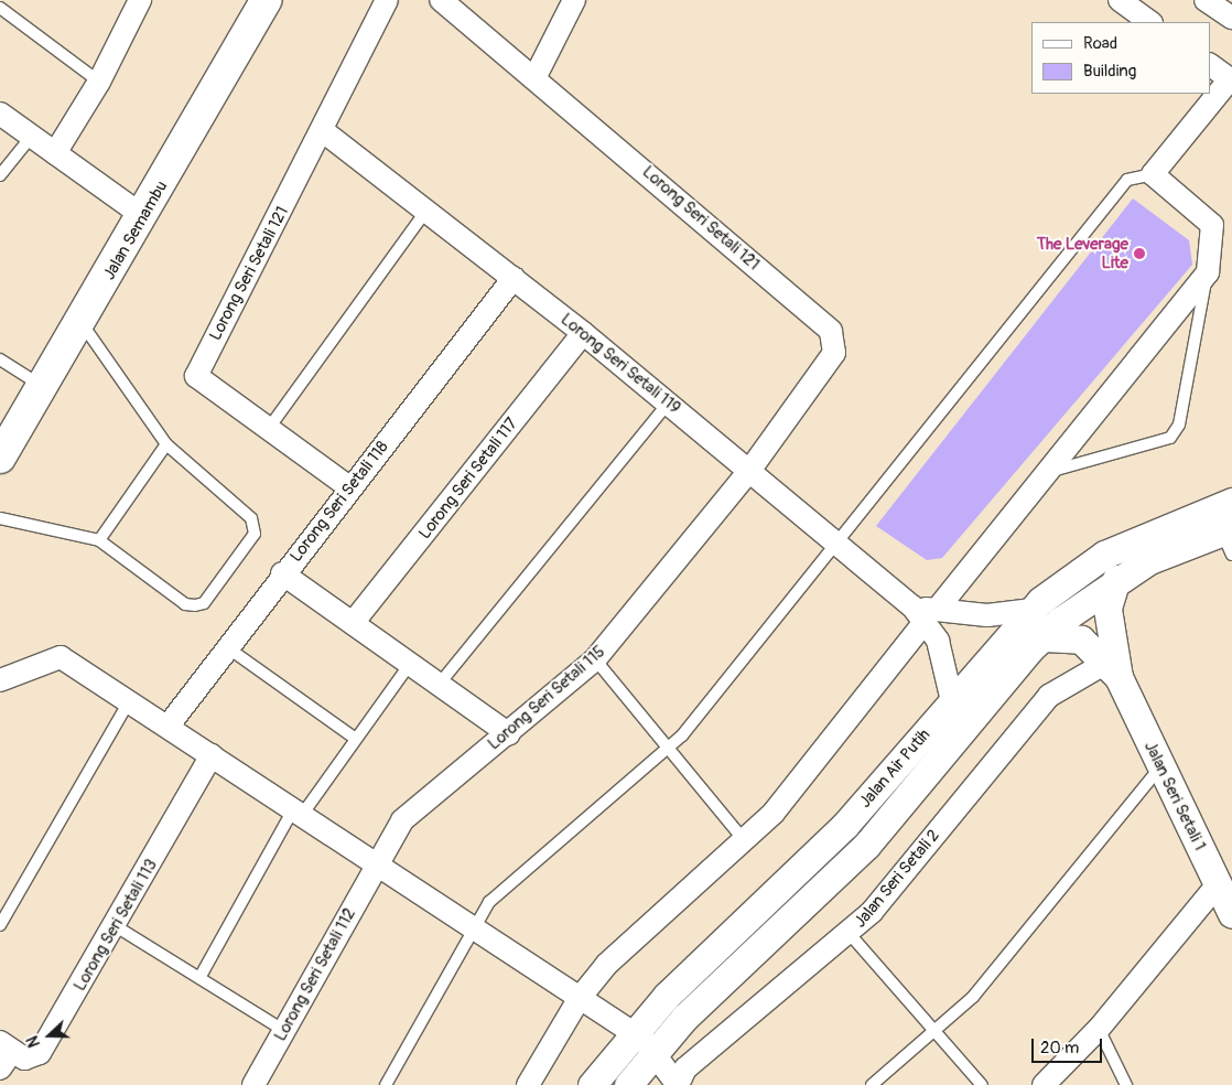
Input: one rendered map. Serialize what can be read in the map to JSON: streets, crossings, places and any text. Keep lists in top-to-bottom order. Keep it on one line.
{"streets":{"main road":["Jalan Semambu"],"street":["Lorong Seri Setali 121","Lorong Seri Setali 119","Lorong Seri Setali 117","Lorong Seri Setali 118","Lorong Seri Setali 115","Jalan Air Putih","Jalan Seri Setali 1","Jalan Seri Setali 2","Lorong Seri Setali 113","Lorong Seri Setali 112"]},"crossings":[["Lorong Seri Setali 121","Lorong Seri Setali 119"],["Lorong Seri Setali 121","Lorong Seri Setali 118"],["Lorong Seri Setali 121","Lorong Seri Setali 115"],["Lorong Seri Setali 119","Lorong Seri Setali 117"],["Lorong Seri Setali 119","Lorong Seri Setali 118"],["Lorong Seri Setali 119","Lorong Seri Setali 115"],["Lorong Seri Setali 119","Jalan Air Putih"],["Lorong Seri Setali 115","Lorong Seri Setali 112"],["Jalan Air Putih","Jalan Seri Setali 1"],["Jalan Seri Setali 1","Jalan Seri Setali 2"]],"places":["The Leverage Lite"],"legend":["Road","Building"],"scale_bar":"20 m","north":"left"}
